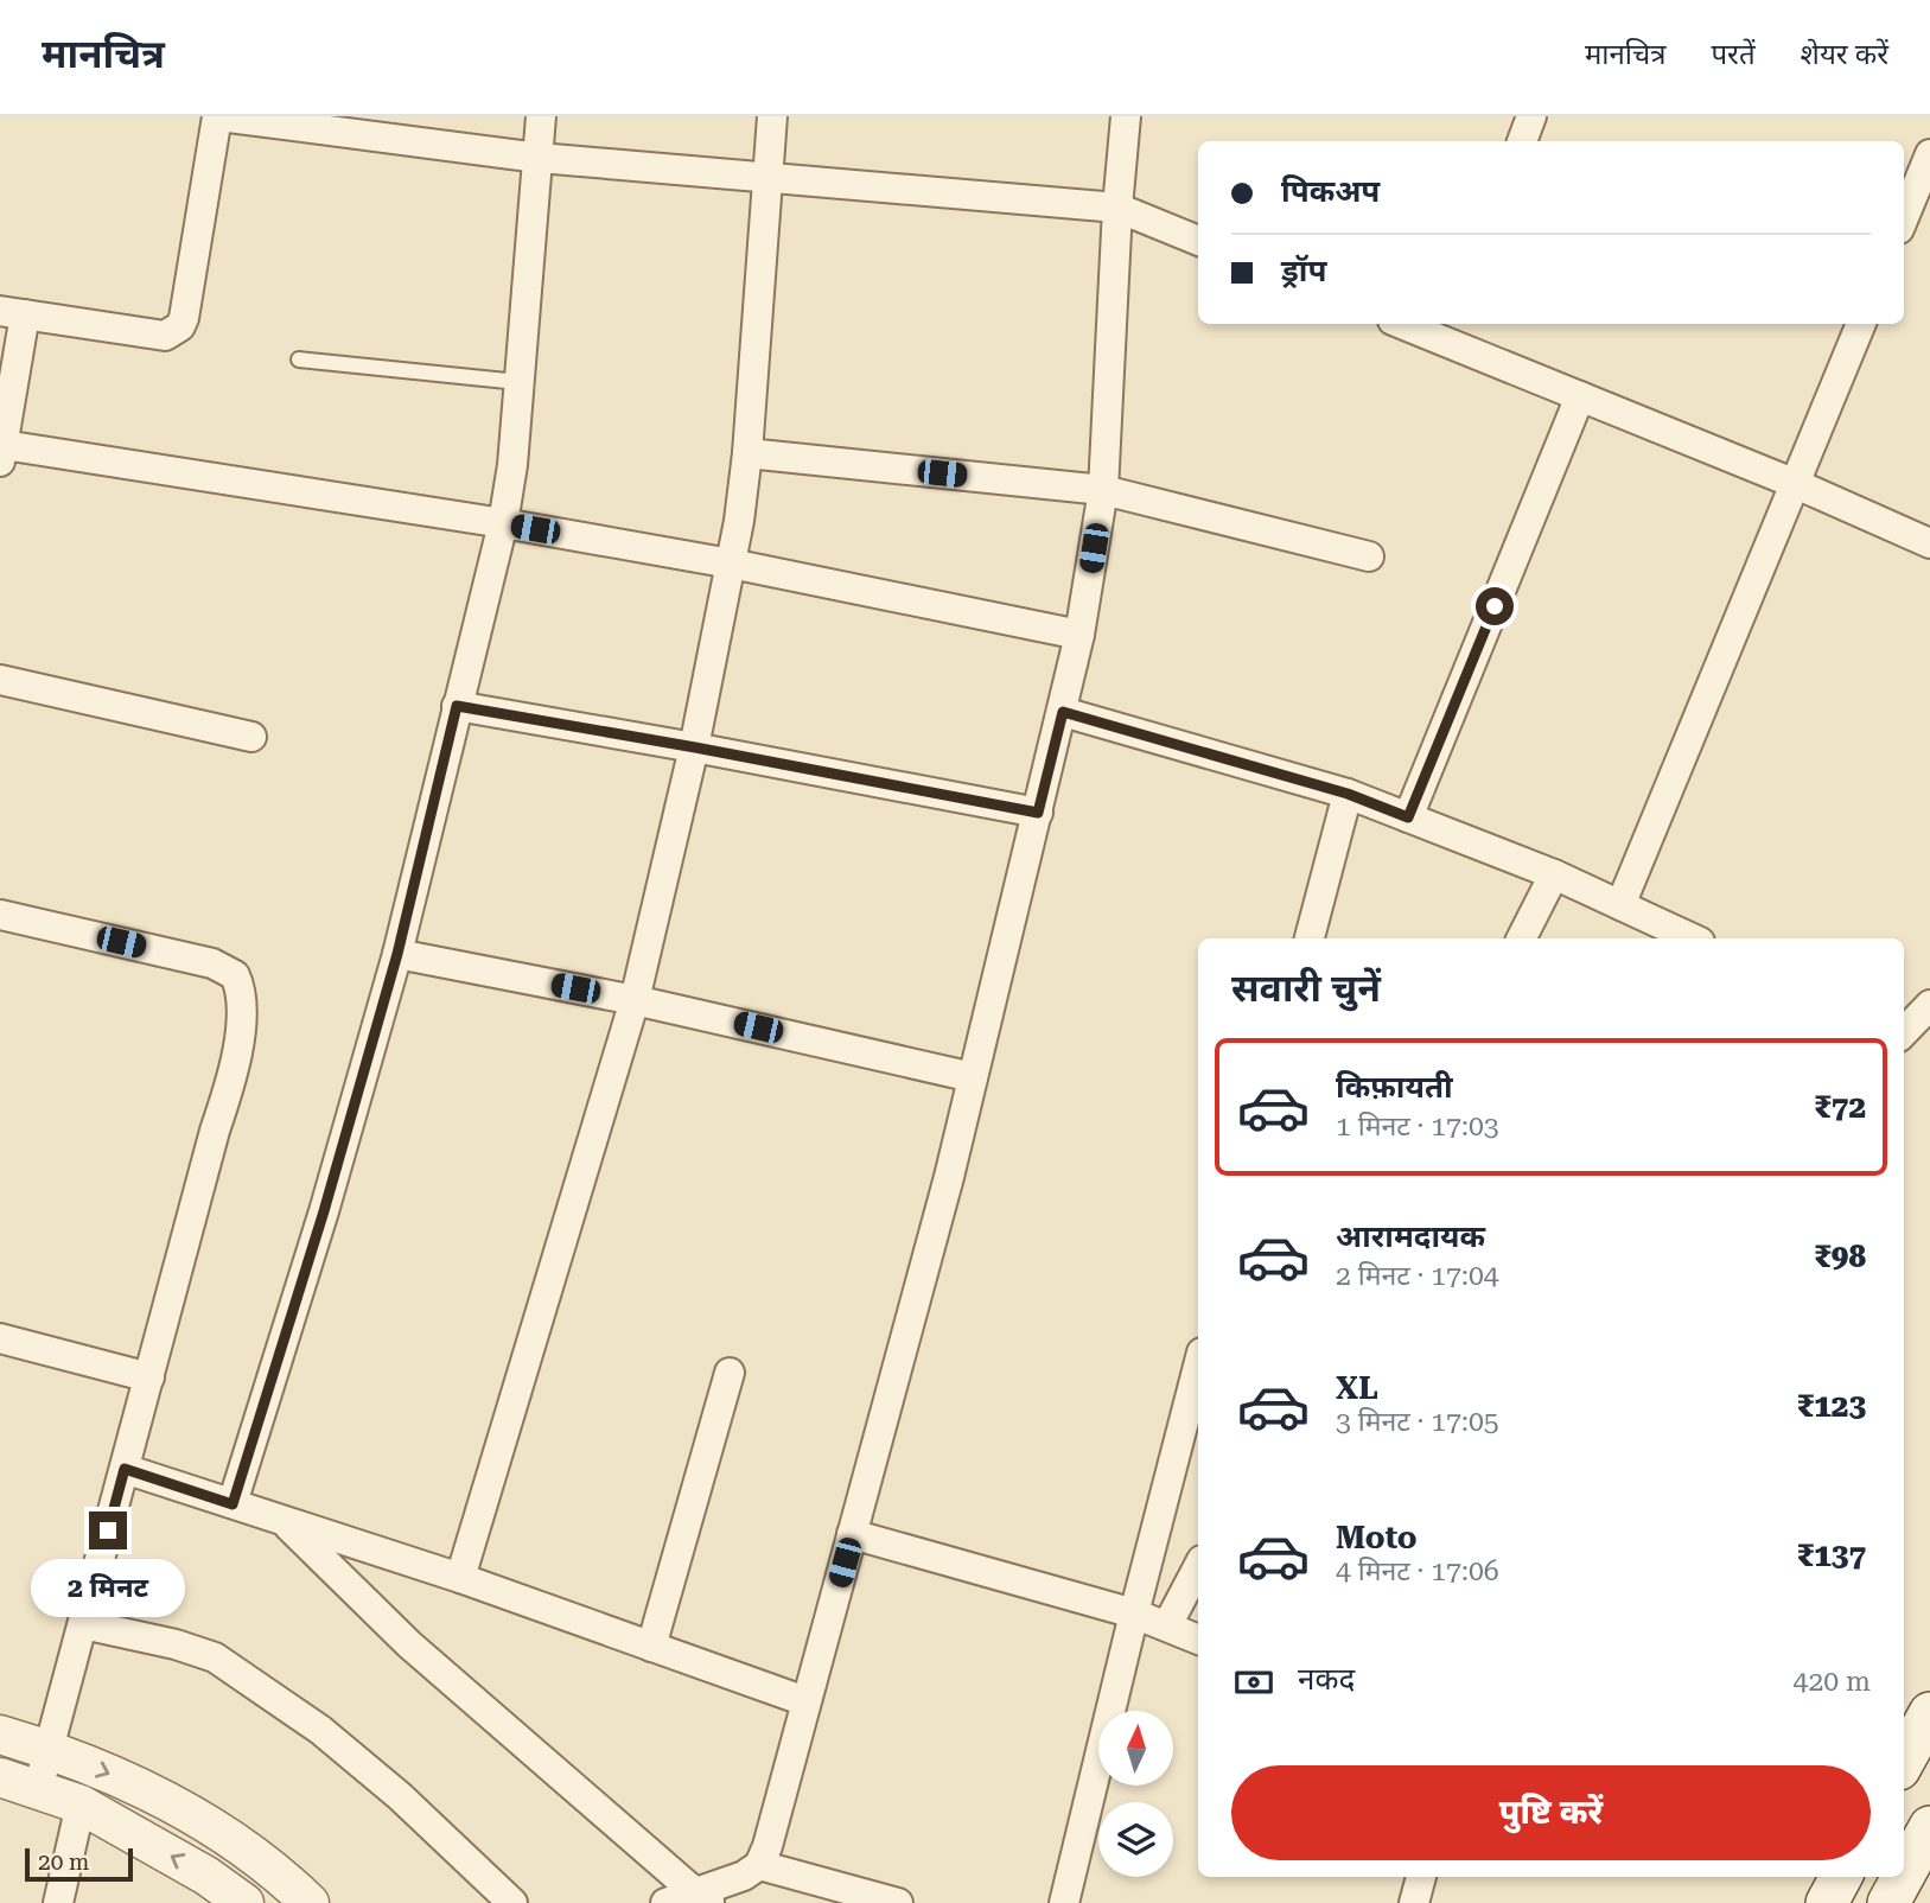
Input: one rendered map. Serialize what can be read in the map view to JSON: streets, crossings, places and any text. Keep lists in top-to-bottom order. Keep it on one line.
{"scale_bar":"20 m","north":"top","page":{"header":"मानचित्र","nav":["मानचित्र","परतें","शेयर करें"],"banner":["पिकअप","ड्रॉप"],"heading":"सवारी चुनें","list":[{"name":"किफ़ायती","note":"1 मिनट · 17:03","value":"₹72"},{"name":"आरामदायक","note":"2 मिनट · 17:04","value":"₹98"},{"name":"XL","note":"3 मिनट · 17:05","value":"₹123"},{"name":"Moto","note":"4 मिनट · 17:06","value":"₹137"}],"bubble":"2 मिनट","pay":["नकद","420 m"],"buttons":"पुष्टि करें","scale":"20 m"}}
